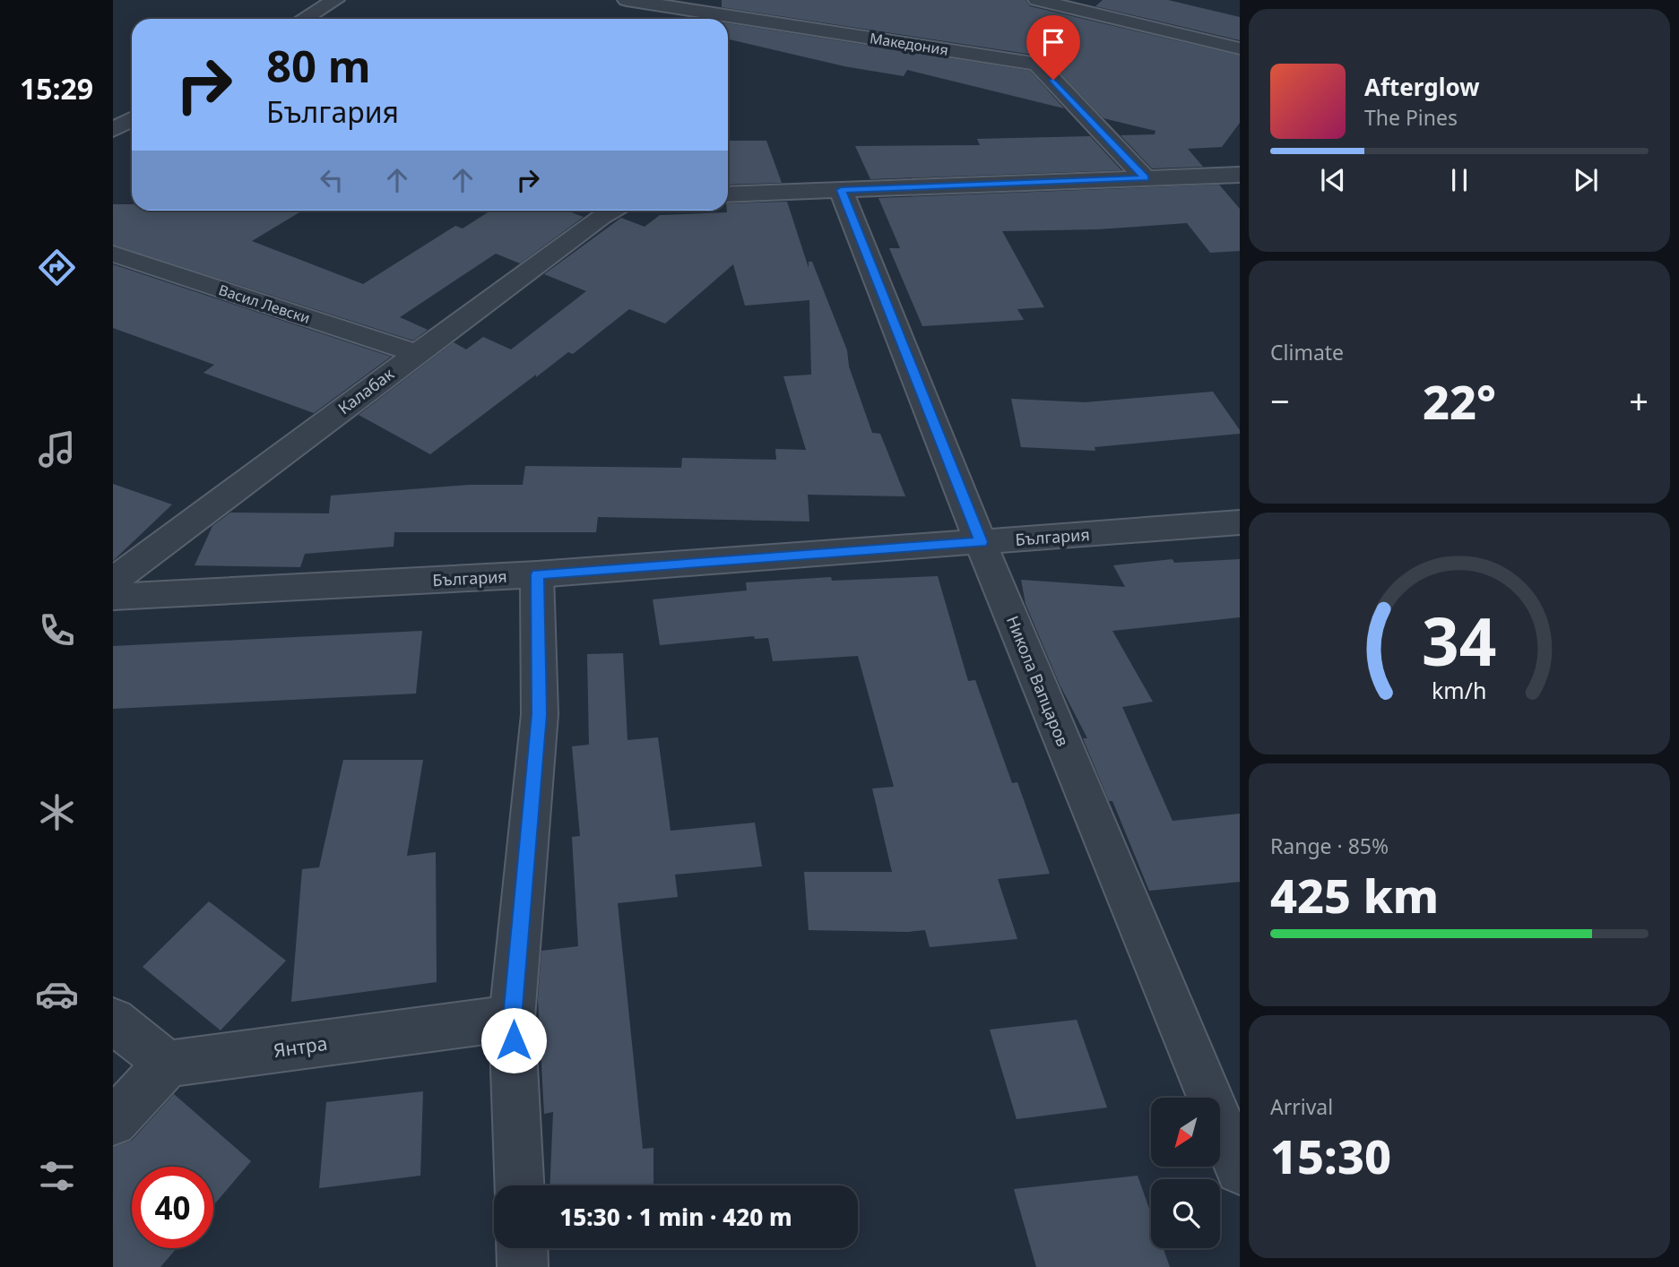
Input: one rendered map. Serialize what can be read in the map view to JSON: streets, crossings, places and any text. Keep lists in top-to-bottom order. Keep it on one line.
{"streets":{"street":["Македония","Васил Левски","Калабак","България","Никола Вапцаров","Янтра"]},"crossings":[["Васил Левски","Калабак"],["България","Никола Вапцаров"]],"north":"bottom left","page":{"tabs":"15:29","turn":["80 m","България"],"song":["Afterglow","The Pines"],"tile":["Climate",["Range · 85%","425 km"],["Arrival","15:30"]],"heat":["−","22°","+"],"limit":"40","trip":"15:30 · 1 min · 420 m","gauge":["34","km/h"]}}
